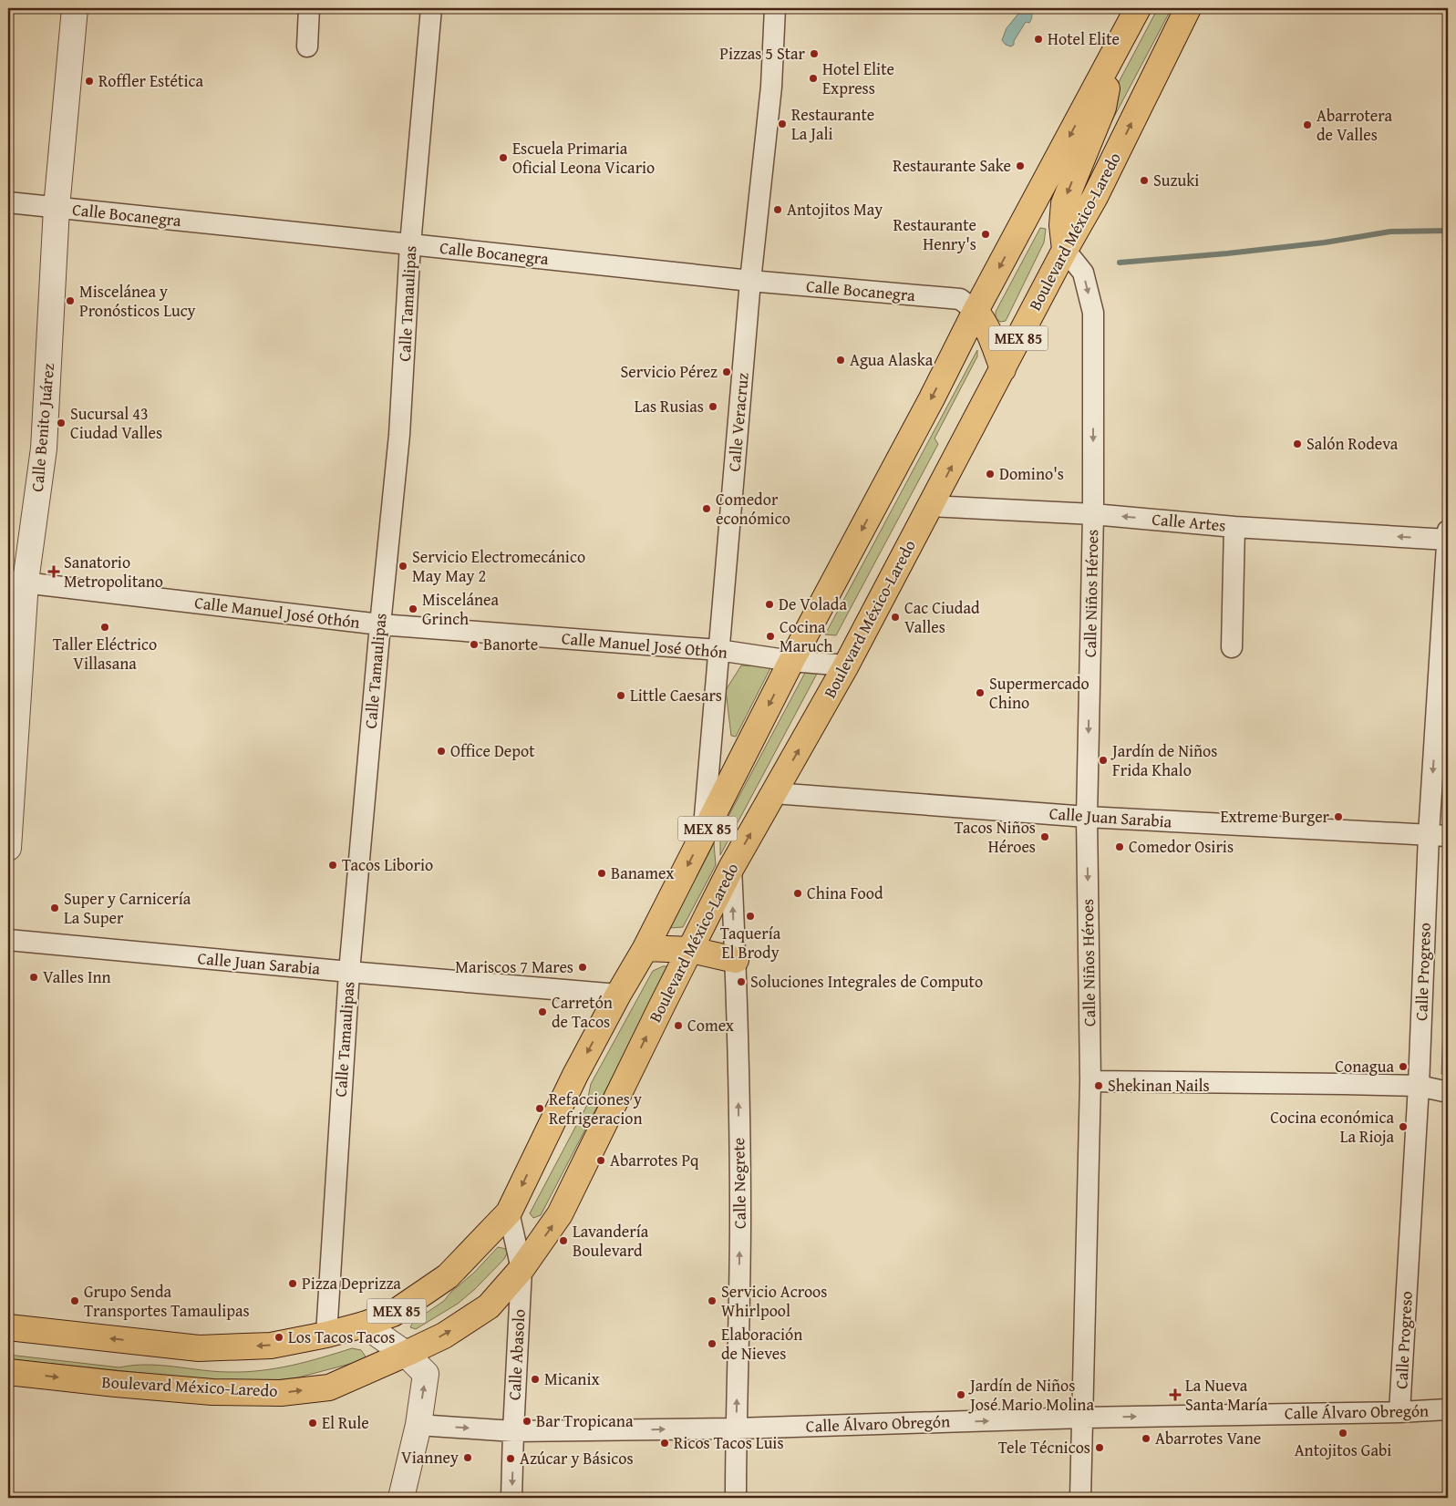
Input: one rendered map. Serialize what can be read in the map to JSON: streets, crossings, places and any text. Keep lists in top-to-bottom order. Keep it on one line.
{"streets":{"main road":["Boulevard México-Laredo","MEX 85"],"street":["Calle Bocanegra","Calle Tamaulipas","Calle Veracruz","Calle Benito Juárez","Calle Artes","Calle Niños Héroes","Calle Manuel José Othón","Calle Juan Sarabia","Calle Progreso","Calle Negrete","Calle Abasolo","Calle Álvaro Obregón"]},"crossings":[["Calle Bocanegra","Calle Tamaulipas"],["Calle Bocanegra","MEX 85"],["Calle Bocanegra","Calle Veracruz"],["Calle Bocanegra","Calle Benito Juárez"],["Boulevard México-Laredo","Calle Artes"],["Boulevard México-Laredo","Calle Niños Héroes"],["Boulevard México-Laredo","Calle Manuel José Othón"],["Boulevard México-Laredo","Calle Juan Sarabia"],["Boulevard México-Laredo","Calle Negrete"],["Boulevard México-Laredo","Calle Abasolo"],["Calle Tamaulipas","MEX 85"],["Calle Tamaulipas","Calle Manuel José Othón"],["Calle Tamaulipas","Calle Juan Sarabia"],["MEX 85","Calle Veracruz"],["MEX 85","Calle Manuel José Othón"],["MEX 85","Calle Juan Sarabia"],["MEX 85","Calle Abasolo"],["Calle Veracruz","Calle Manuel José Othón"],["Calle Benito Juárez","Calle Manuel José Othón"],["Calle Artes","Calle Niños Héroes"],["Calle Artes","Calle Progreso"],["Calle Niños Héroes","Calle Juan Sarabia"],["Calle Niños Héroes","Calle Álvaro Obregón"],["Calle Juan Sarabia","Calle Progreso"],["Calle Progreso","Calle Álvaro Obregón"],["Calle Negrete","Calle Álvaro Obregón"],["Calle Abasolo","Calle Álvaro Obregón"]],"one_way":["Calle Artes","Calle Niños Héroes","Calle Negrete","Calle Álvaro Obregón"],"places":{"other":["Hotel Elite","Pizzas 5 Star","Hotel Elite Express","Roffler Estética","Restaurante La Jali","Abarrotera de Valles","Escuela Primaria Oficial Leona Vicario","Restaurante Sake","Suzuki","Antojitos May","Restaurante Henry's","Miscelánea y Pronósticos Lucy","Agua Alaska","Servicio Pérez","Las Rusias","Sucursal 43 Ciudad Valles","Salón Rodeva","Domino's","Comedor económico","Servicio Electromecánico May May 2","De Volada","Miscelánea Grinch","Cac Ciudad Valles","Taller Eléctrico Villasana","Cocina Maruch","Banorte","Supermercado Chino","Little Caesars","Office Depot","Jardín de Niños Frida Khalo","Extreme Burger","Tacos Niños Héroes","Comedor Osiris","Tacos Liborio","Banamex","China Food","Super y Carnicería La Super","Taquería El Brody","Mariscos 7 Mares","Valles Inn","Soluciones Integrales de Computo","Carretón de Tacos","Comex","Conagua","Shekinan Nails","Refacciones y Refrigeracion","Cocina económica La Rioja","Abarrotes Pq","Lavandería Boulevard","Pizza Deprizza","Grupo Senda Transportes Tamaulipas","Servicio Acroos Whirlpool","Los Tacos Tacos","Elaboración de Nieves","Micanix","Jardín de Niños José Mario Molina","Bar Tropicana","El Rule","Antojitos Gabi","Abarrotes Vane","Ricos Tacos Luis","Tele Técnicos","Vianney","Azúcar y Básicos"],"health":["Sanatorio Metropolitano","La Nueva Santa María"]}}
